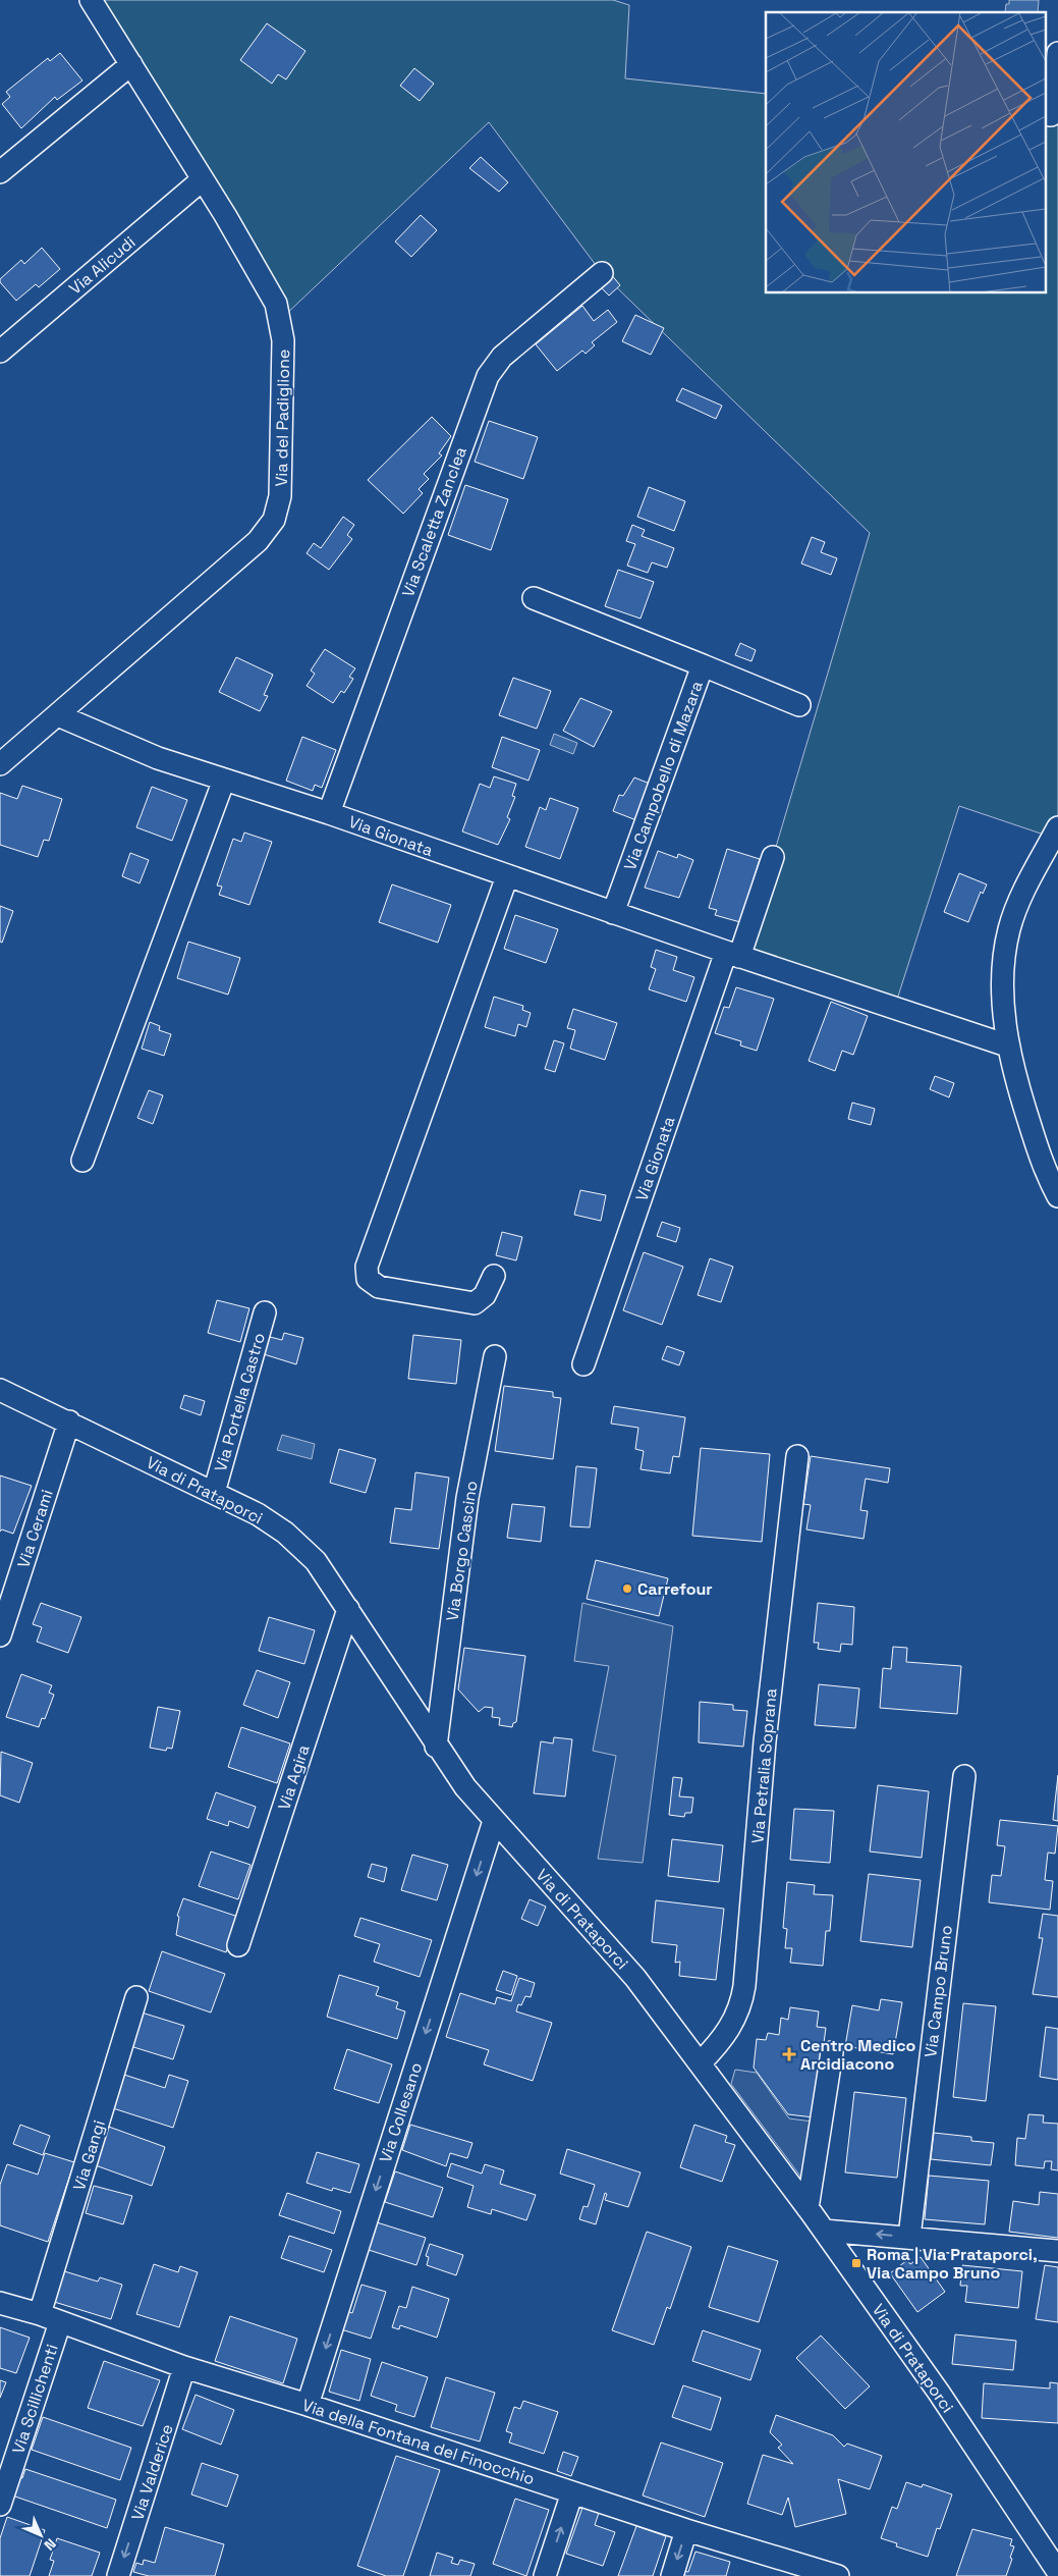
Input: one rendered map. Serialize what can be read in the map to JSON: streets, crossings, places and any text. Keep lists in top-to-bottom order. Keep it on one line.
{"streets":{"street":["Via Alicudi","Via del Padiglione","Via Scaletta Zanclea","Via Campobello di Mazara","Via Gionata","Via Portella Castro","Via di Prataporci","Via Cerami","Via Borgo Cascino","Via Petralia Soprana","Via Agira","Via Campo Bruno","Via Collesano","Via Gangi","Via Scillichenti","Via della Fontana del Finocchio","Via Valderice"]},"crossings":[["Via Alicudi","Via del Padiglione"],["Via del Padiglione","Via Gionata"],["Via Scaletta Zanclea","Via Gionata"],["Via Campobello di Mazara","Via Gionata"],["Via Portella Castro","Via di Prataporci"],["Via di Prataporci","Via Cerami"],["Via di Prataporci","Via Borgo Cascino"],["Via di Prataporci","Via Petralia Soprana"],["Via di Prataporci","Via Agira"],["Via di Prataporci","Via Collesano"],["Via Collesano","Via della Fontana del Finocchio"],["Via Gangi","Via della Fontana del Finocchio"],["Via Scillichenti","Via della Fontana del Finocchio"],["Via della Fontana del Finocchio","Via Valderice"]],"one_way":["Via Collesano","Via Valderice"],"places":{"other":["Carrefour"],"health":["Centro Medico Arcidiacono"],"transit":["Roma | Via Prataporci, Via Campo Bruno"]},"north":"bottom right"}
